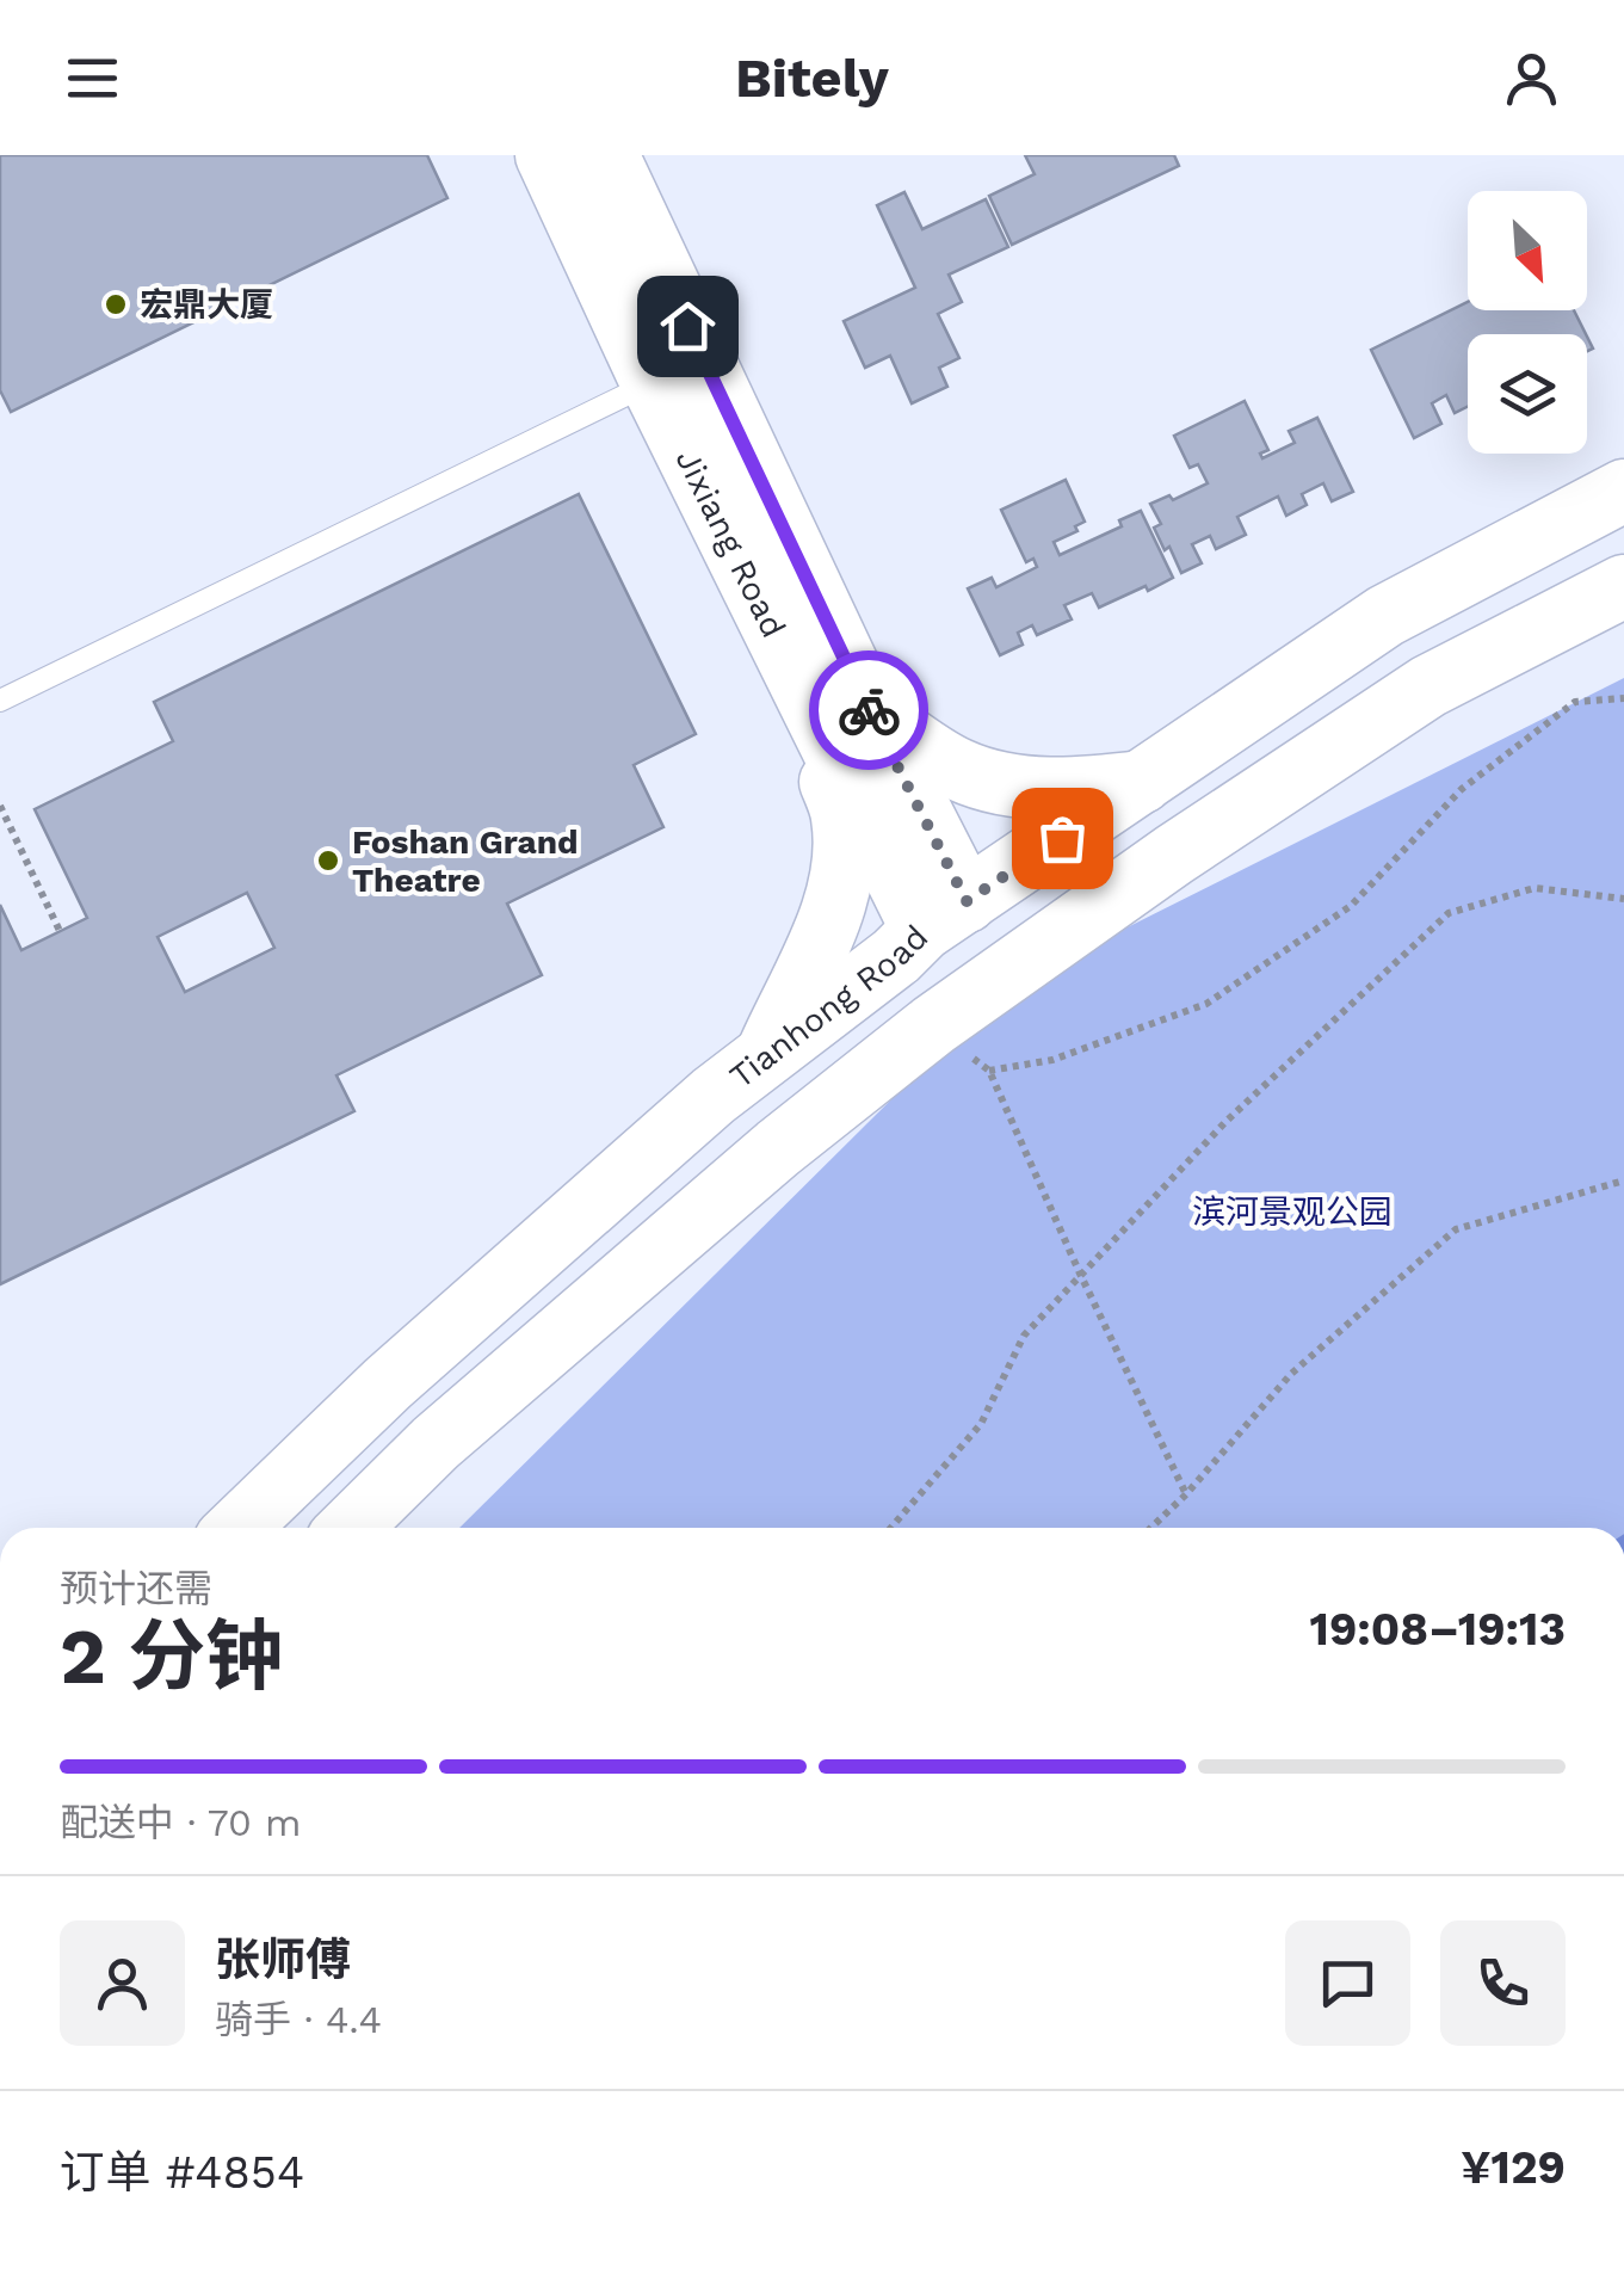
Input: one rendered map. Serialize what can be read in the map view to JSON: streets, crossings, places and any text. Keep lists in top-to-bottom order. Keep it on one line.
{"streets":{"main road":["Jixiang Road","Tianhong Road"]},"crossings":[["Jixiang Road","Tianhong Road"]],"parks":["滨河景观公园"],"places":["宏鼎大厦","Foshan Grand Theatre"],"north":"bottom right","page":{"header":"Bitely","heading":["2 分钟","预计还需","19:08–19:13"],"panel":["张师傅","骑手 · 4.4","订单 #4854","¥129"],"bar":"配送中 · 70 m"}}
